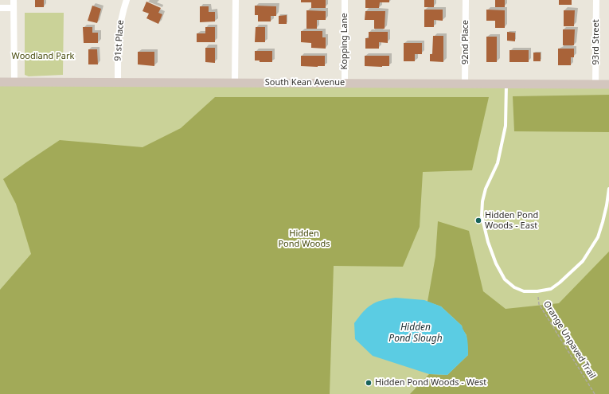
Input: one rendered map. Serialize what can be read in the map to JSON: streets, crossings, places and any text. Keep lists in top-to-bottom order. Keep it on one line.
{"streets":{"street":["91st Place","Kopping Lane","92nd Place","93rd Street","South Kean Avenue"],"path":["Orange Unpaved Trail"]},"crossings":[["91st Place","South Kean Avenue"],["Kopping Lane","South Kean Avenue"],["92nd Place","South Kean Avenue"],["93rd Street","South Kean Avenue"]],"water":["Hidden Pond Slough"],"parks":["Woodland Park","Hidden Pond Woods"],"places":["Hidden Pond Woods - East","Hidden Pond Woods - West"]}
